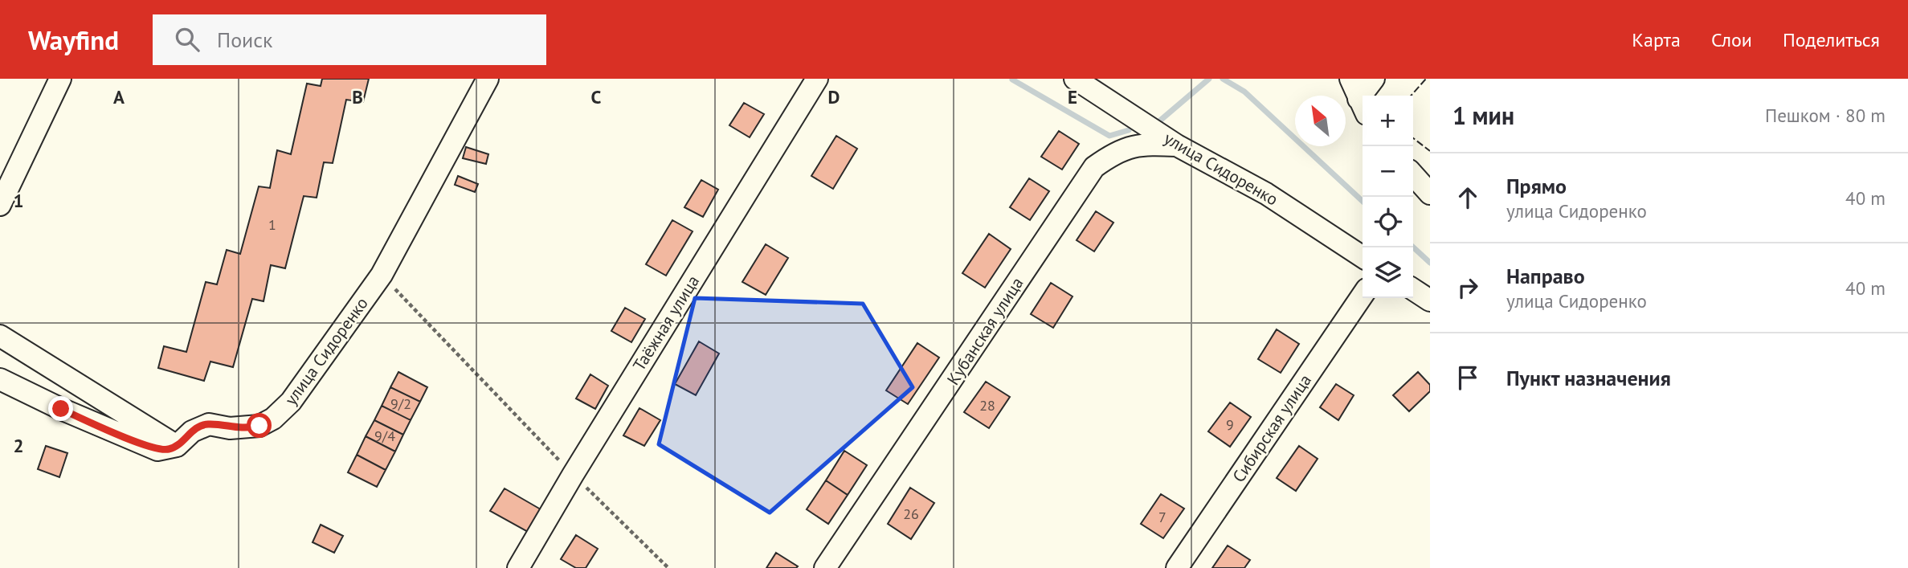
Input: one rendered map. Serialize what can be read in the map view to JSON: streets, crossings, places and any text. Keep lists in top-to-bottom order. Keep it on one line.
{"streets":{"street":["улица Сидоренко","Таёжная улица","Кубанская улица","Сибирская улица"]},"crossings":[["улица Сидоренко","Кубанская улица"]],"house_numbers":["1","9/2","28","9","9/4","26","7"],"north":"top left","page":{"header":"Wayfind","search":"Поиск","nav":["Карта","Слои","Поделиться"],"heading":["1 мин","Пешком · 80 m"],"map_buttons":["+","−"],"list":[["Прямо","улица Сидоренко","40 m"],["Направо","улица Сидоренко","40 m"],"Пункт назначения"]},"grid":{"columns":["A","B","C","D","E"],"rows":["1","2"]}}
